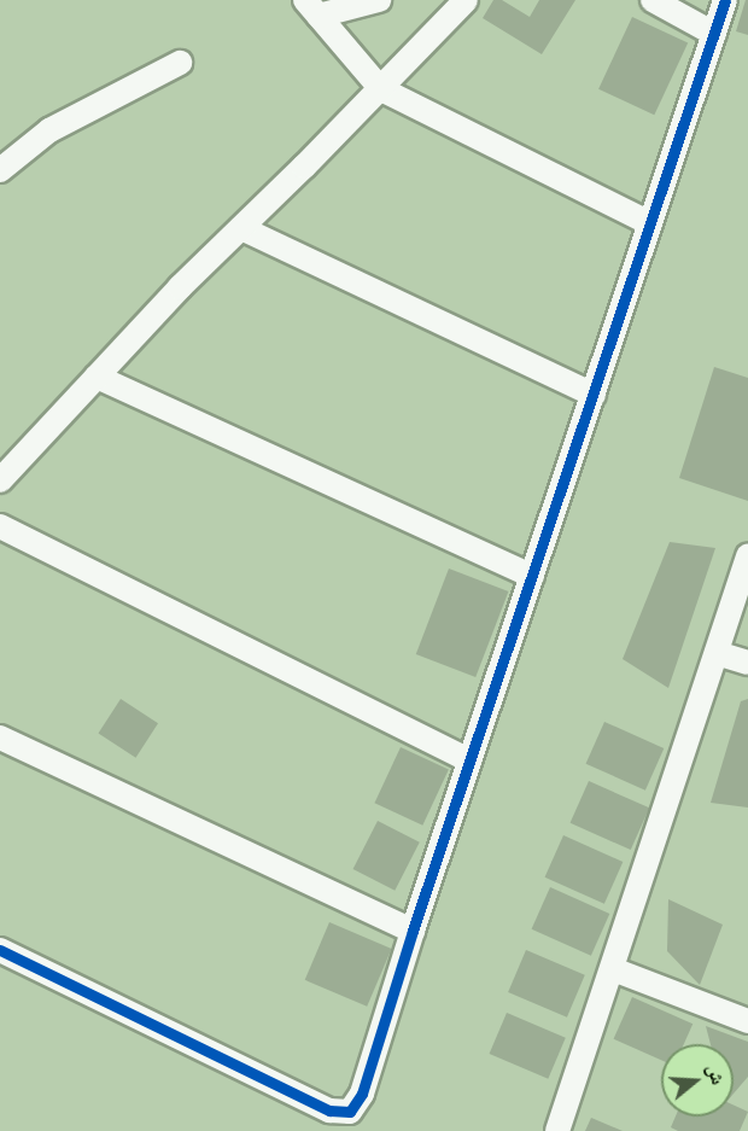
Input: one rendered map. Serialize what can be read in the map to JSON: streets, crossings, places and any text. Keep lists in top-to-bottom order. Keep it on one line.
{"north":"right"}
